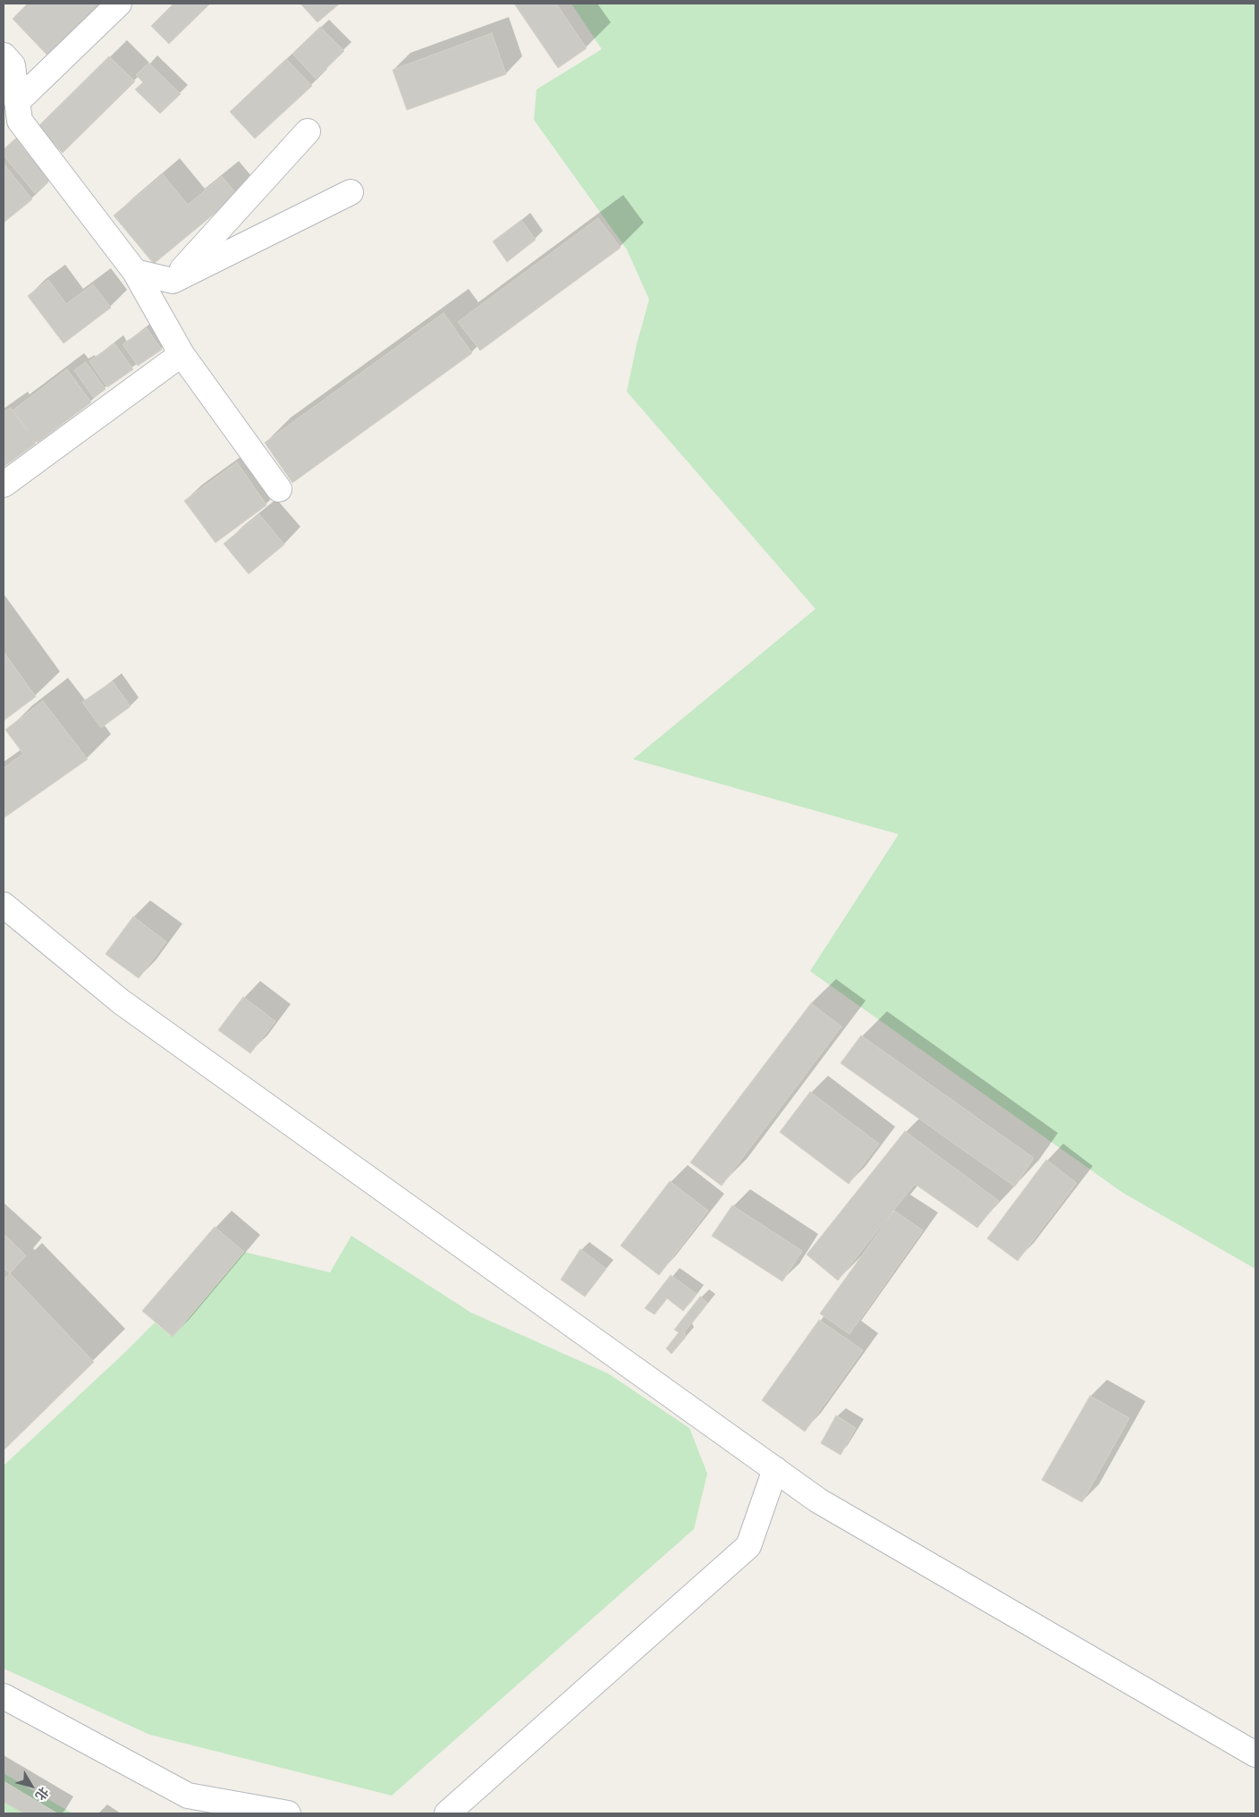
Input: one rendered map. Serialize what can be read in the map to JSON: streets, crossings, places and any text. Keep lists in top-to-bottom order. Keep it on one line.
{"north":"bottom right"}
